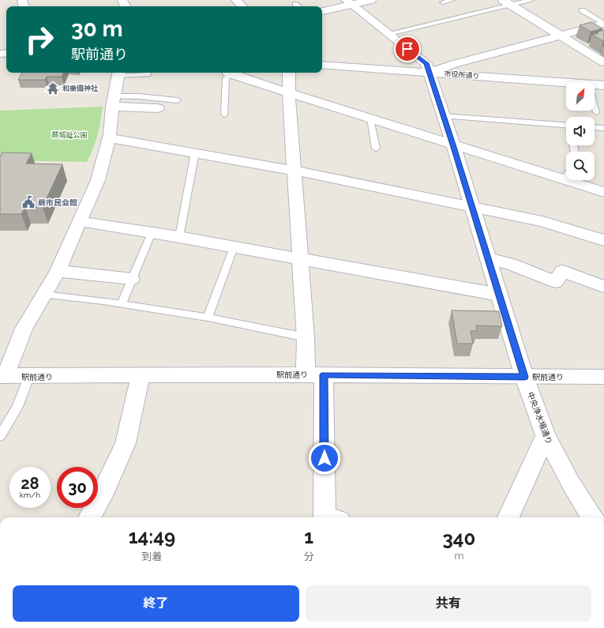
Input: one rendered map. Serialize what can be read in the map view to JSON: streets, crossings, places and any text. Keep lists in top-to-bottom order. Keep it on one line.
{"streets":{"street":["市役所通り","駅前通り","中央浄水場通り"]},"crossings":[["市役所通り","中央浄水場通り"],["駅前通り","中央浄水場通り"]],"parks":["蕨城趾公園"],"places":{"temple":["和樂備神社"],"public building":["蕨市民会館"]},"north":"top right","page":{"turn":["30 m","駅前通り"],"speed":"28 km/h","limit":"30","eta":["14:49","到着","1","分","340","m"],"buttons":["終了","共有"]}}
